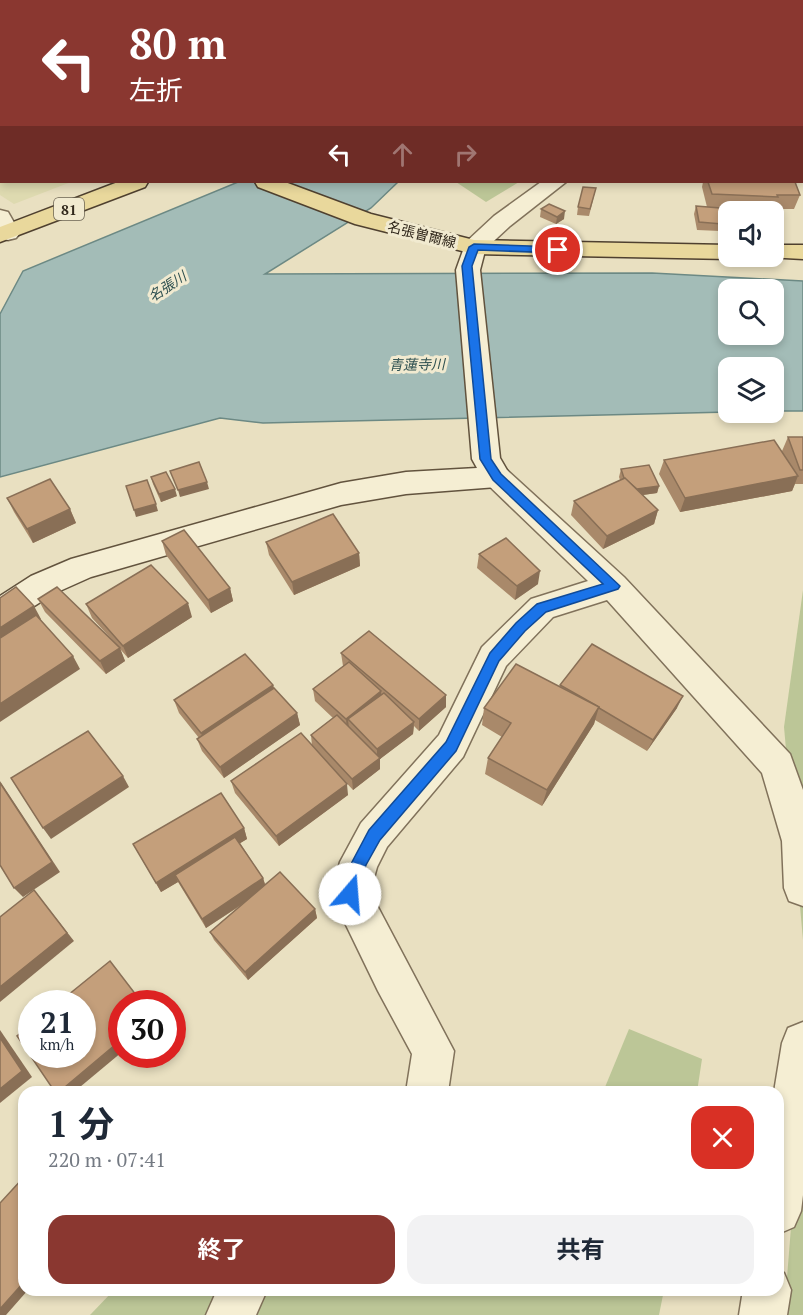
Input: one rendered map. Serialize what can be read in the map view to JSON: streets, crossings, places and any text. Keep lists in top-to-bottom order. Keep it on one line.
{"streets":{"main road":["81","名張曽爾線"]},"water":["名張川","青蓮寺川"],"page":{"turn":["80 m","左折"],"speed":"21 km/h","limit":"30","heading":["1 分","220 m · 07:41"],"buttons":["終了","共有"]}}
